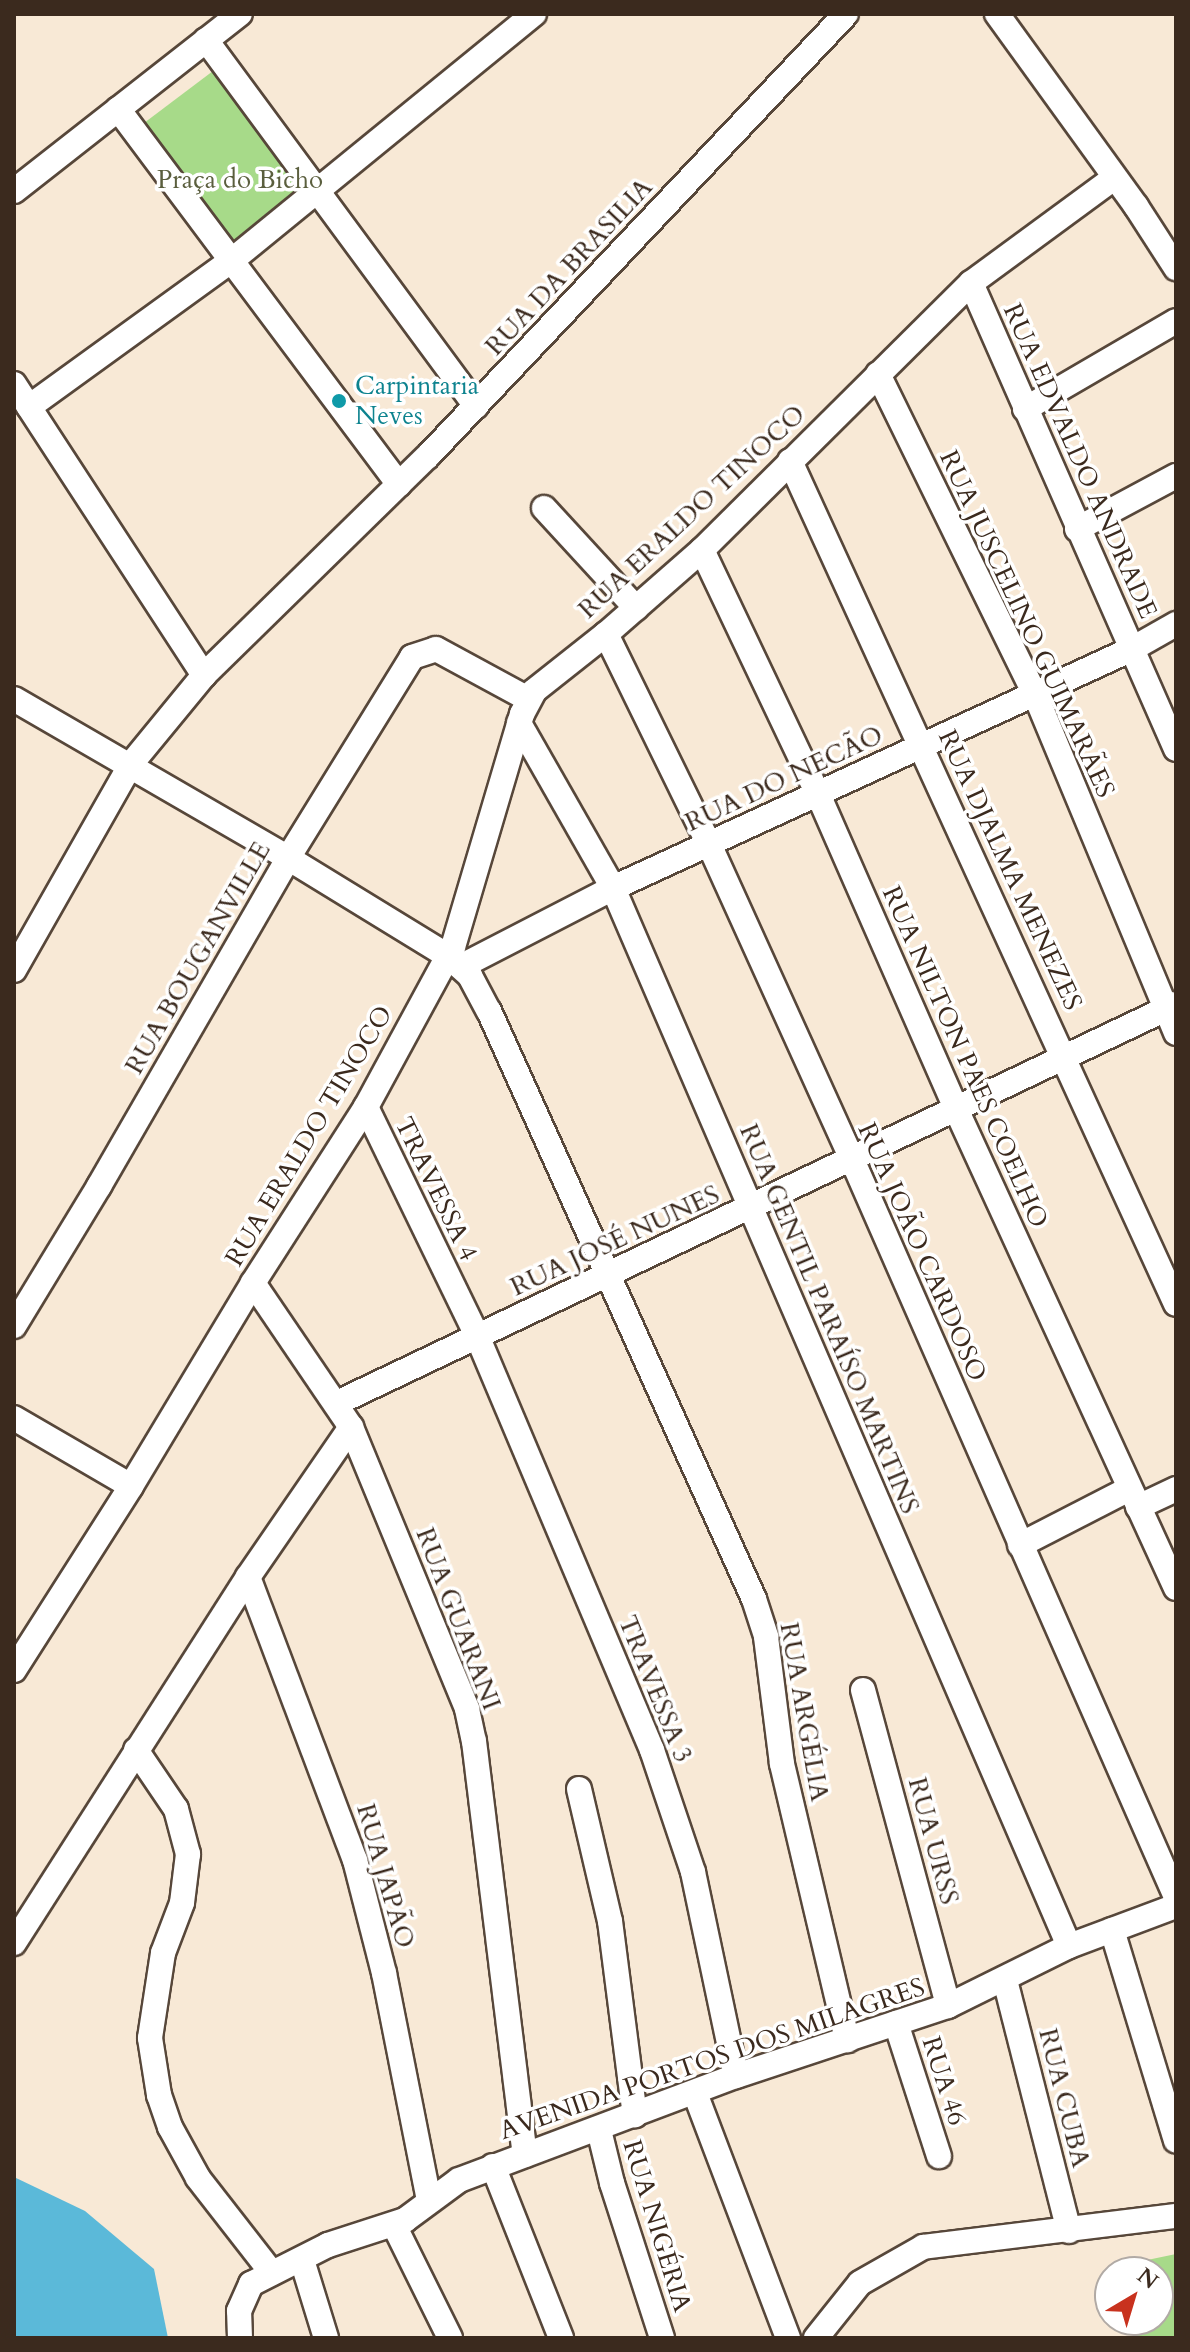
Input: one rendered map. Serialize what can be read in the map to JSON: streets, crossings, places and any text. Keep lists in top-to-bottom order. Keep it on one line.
{"streets":{"street":["RUA DA BRASILIA","RUA EDVALDO ANDRADE","RUA ERALDO TINOCO","RUA JUSCELINO GUIMARÃES","RUA DO NECÃO","RUA DJALMA MENEZES","RUA BOUGANVILLE","RUA NILTON PAES COELHO","TRAVESSA 4","RUA JOSÉ NUNES","RUA JOÃO CARDOSO","RUA GENTIL PARAÍSO MARTINS","RUA GUARANI","TRAVESSA 3","RUA ARGÉLIA","RUA URSS","RUA JAPÃO","AVENIDA PORTOS DOS MILAGRES","RUA 46","RUA CUBA","RUA NIGÉRIA"]},"crossings":[["RUA EDVALDO ANDRADE","RUA ERALDO TINOCO"],["RUA EDVALDO ANDRADE","RUA DO NECÃO"],["RUA ERALDO TINOCO","RUA JUSCELINO GUIMARÃES"],["RUA ERALDO TINOCO","RUA DO NECÃO"],["RUA ERALDO TINOCO","RUA DJALMA MENEZES"],["RUA ERALDO TINOCO","RUA BOUGANVILLE"],["RUA ERALDO TINOCO","RUA NILTON PAES COELHO"],["RUA ERALDO TINOCO","TRAVESSA 4"],["RUA ERALDO TINOCO","RUA JOÃO CARDOSO"],["RUA ERALDO TINOCO","RUA GENTIL PARAÍSO MARTINS"],["RUA ERALDO TINOCO","RUA GUARANI"],["RUA ERALDO TINOCO","RUA ARGÉLIA"],["RUA JUSCELINO GUIMARÃES","RUA DO NECÃO"],["RUA JUSCELINO GUIMARÃES","RUA JOSÉ NUNES"],["RUA DO NECÃO","RUA DJALMA MENEZES"],["RUA DO NECÃO","RUA NILTON PAES COELHO"],["RUA DO NECÃO","RUA JOÃO CARDOSO"],["RUA DO NECÃO","RUA GENTIL PARAÍSO MARTINS"],["RUA DO NECÃO","RUA ARGÉLIA"],["RUA DJALMA MENEZES","RUA JOSÉ NUNES"],["RUA NILTON PAES COELHO","RUA JOSÉ NUNES"],["TRAVESSA 4","RUA JOSÉ NUNES"],["TRAVESSA 4","TRAVESSA 3"],["RUA JOSÉ NUNES","RUA JOÃO CARDOSO"],["RUA JOSÉ NUNES","RUA GENTIL PARAÍSO MARTINS"],["RUA JOSÉ NUNES","RUA GUARANI"],["RUA JOSÉ NUNES","TRAVESSA 3"],["RUA JOSÉ NUNES","RUA ARGÉLIA"],["RUA GENTIL PARAÍSO MARTINS","AVENIDA PORTOS DOS MILAGRES"],["RUA GUARANI","AVENIDA PORTOS DOS MILAGRES"],["TRAVESSA 3","AVENIDA PORTOS DOS MILAGRES"],["RUA ARGÉLIA","AVENIDA PORTOS DOS MILAGRES"],["RUA URSS","AVENIDA PORTOS DOS MILAGRES"],["RUA JAPÃO","AVENIDA PORTOS DOS MILAGRES"],["AVENIDA PORTOS DOS MILAGRES","RUA 46"],["AVENIDA PORTOS DOS MILAGRES","RUA CUBA"],["AVENIDA PORTOS DOS MILAGRES","RUA NIGÉRIA"]],"parks":["Praça do Bicho"],"places":["Carpintaria Neves"],"north":"top right"}
